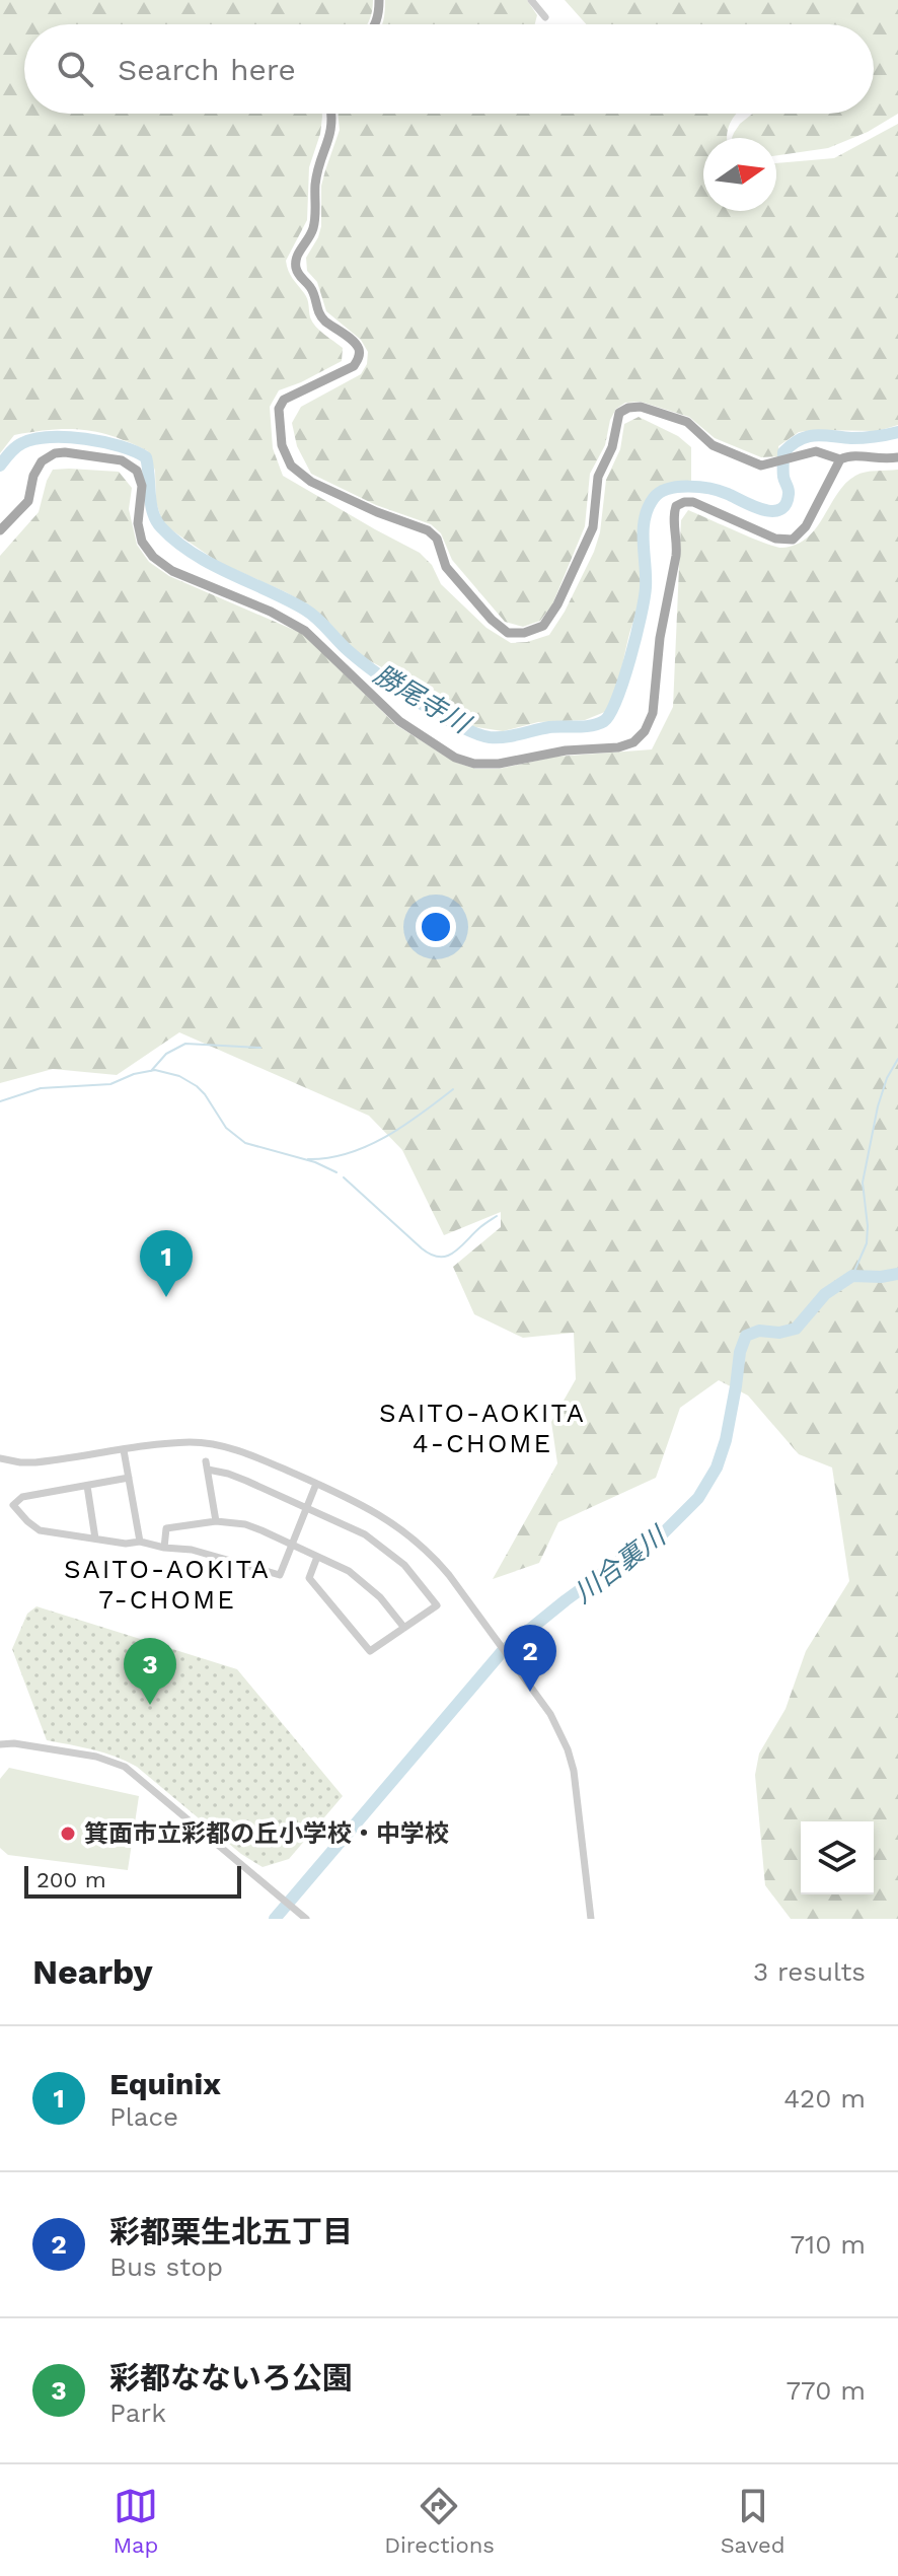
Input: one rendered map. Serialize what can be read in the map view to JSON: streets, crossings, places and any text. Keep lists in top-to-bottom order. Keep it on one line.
{"districts":["SAITO-AOKITA 4-CHOME","SAITO-AOKITA 7-CHOME"],"water":["勝尾寺川","川合裏川"],"places":["箕面市立彩都の丘小学校・中学校"],"scale_bar":"200 m","north":"right","page":{"search":"Search here","pins":["1","2","3"],"scale":"200 m","heading":["Nearby","3 results"],"list":[{"mark":"1","name":"Equinix","note":"Place","value":"420 m"},{"mark":"2","name":"彩都栗生北五丁目","note":"Bus stop","value":"710 m"},{"mark":"3","name":"彩都なないろ公園","note":"Park","value":"770 m"}],"nav":["Map","Directions","Saved"]}}
